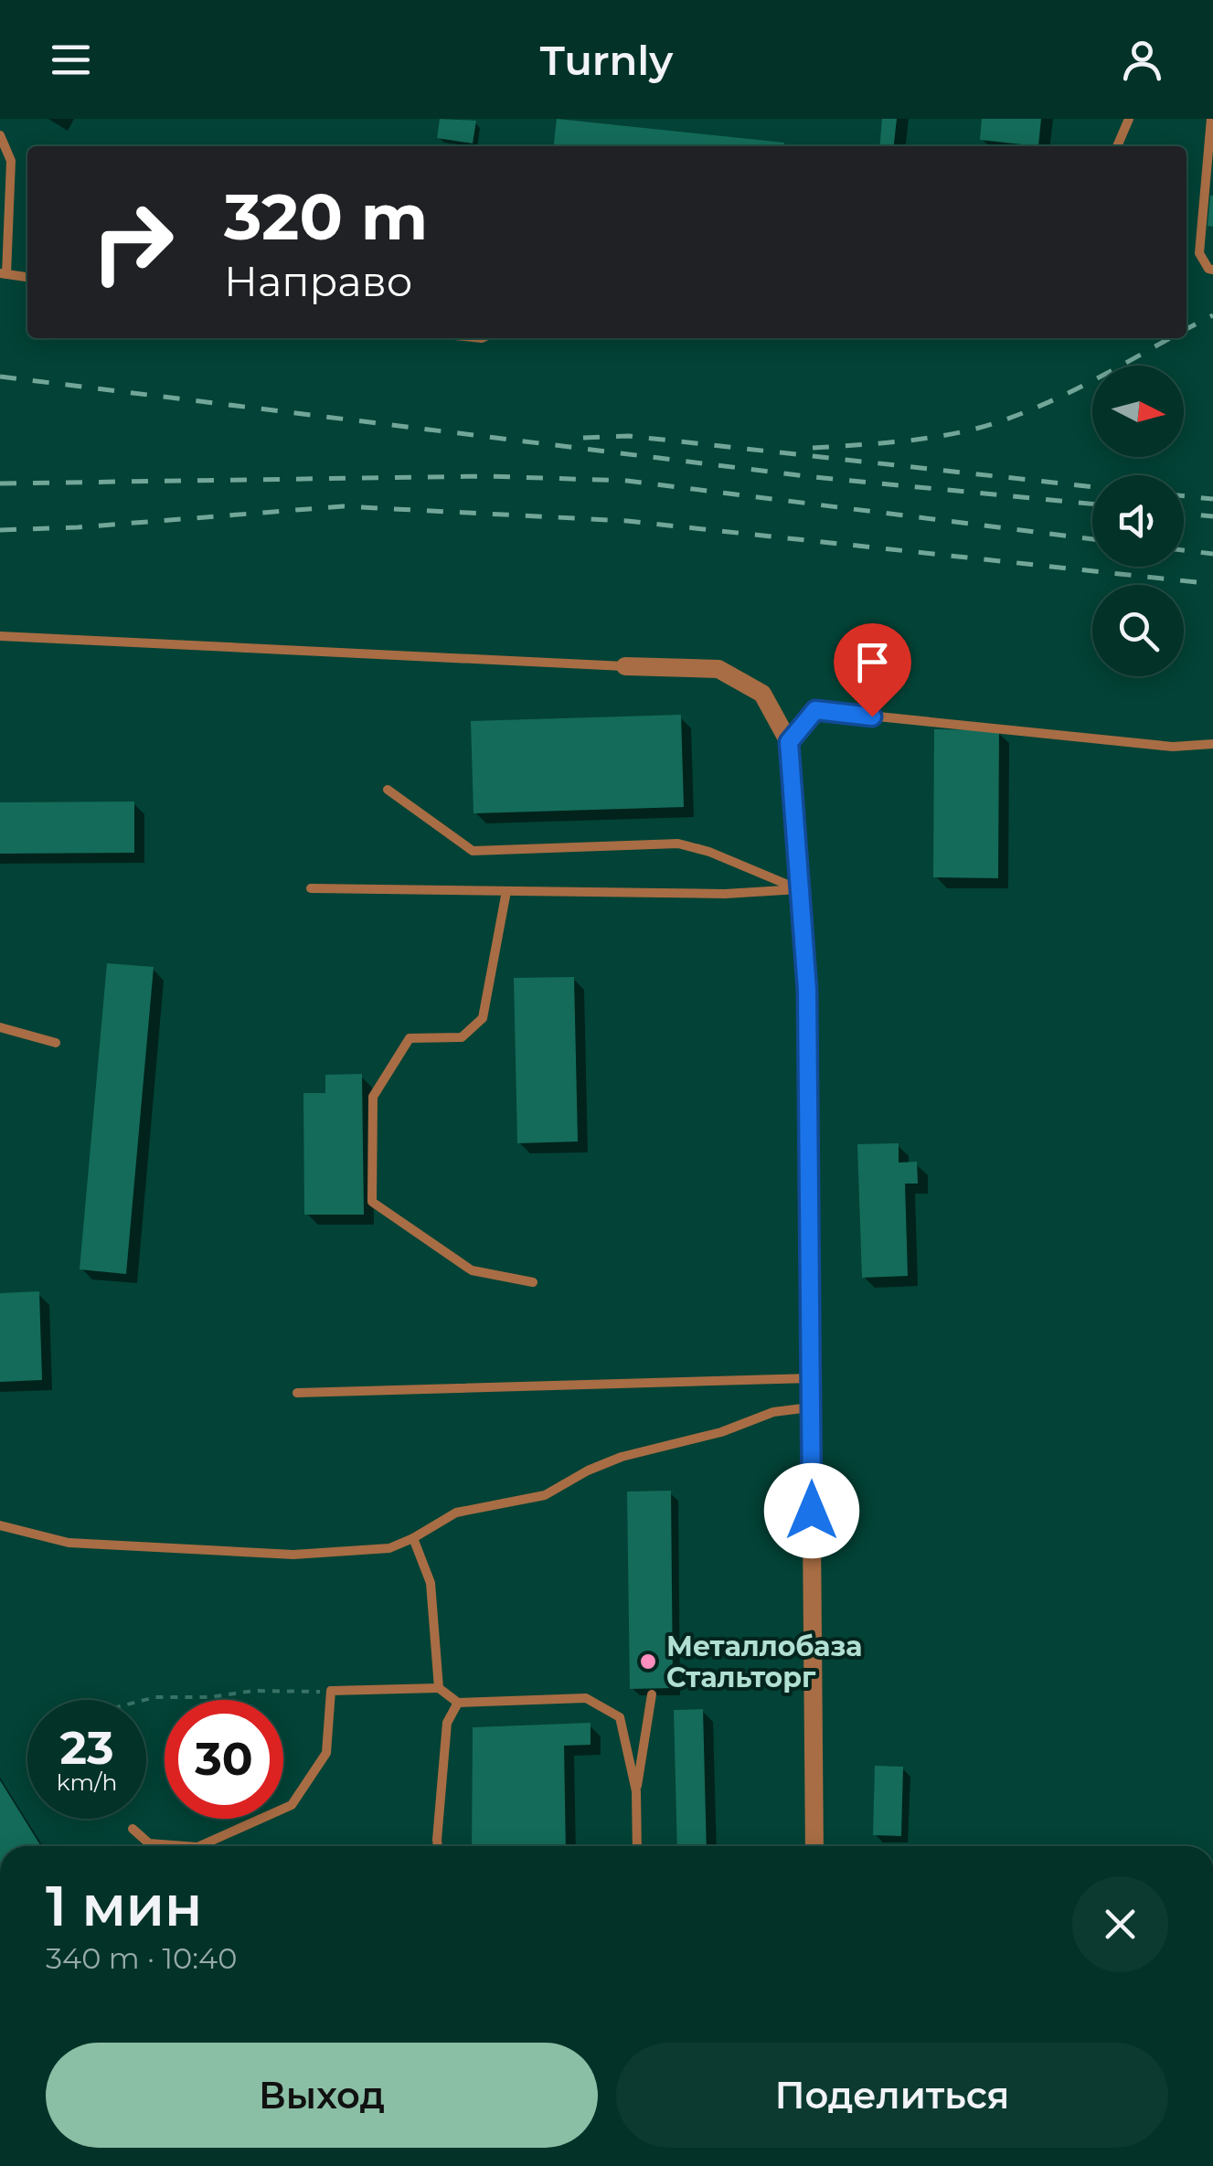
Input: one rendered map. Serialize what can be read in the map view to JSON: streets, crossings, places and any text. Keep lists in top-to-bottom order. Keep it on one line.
{"places":["Металлобаза Стальторг"],"north":"right","page":{"header":"Turnly","turn":["320 m","Направо"],"speed":"23 km/h","limit":"30","heading":["1 мин","340 m · 10:40"],"buttons":["Выход","Поделиться"]}}
